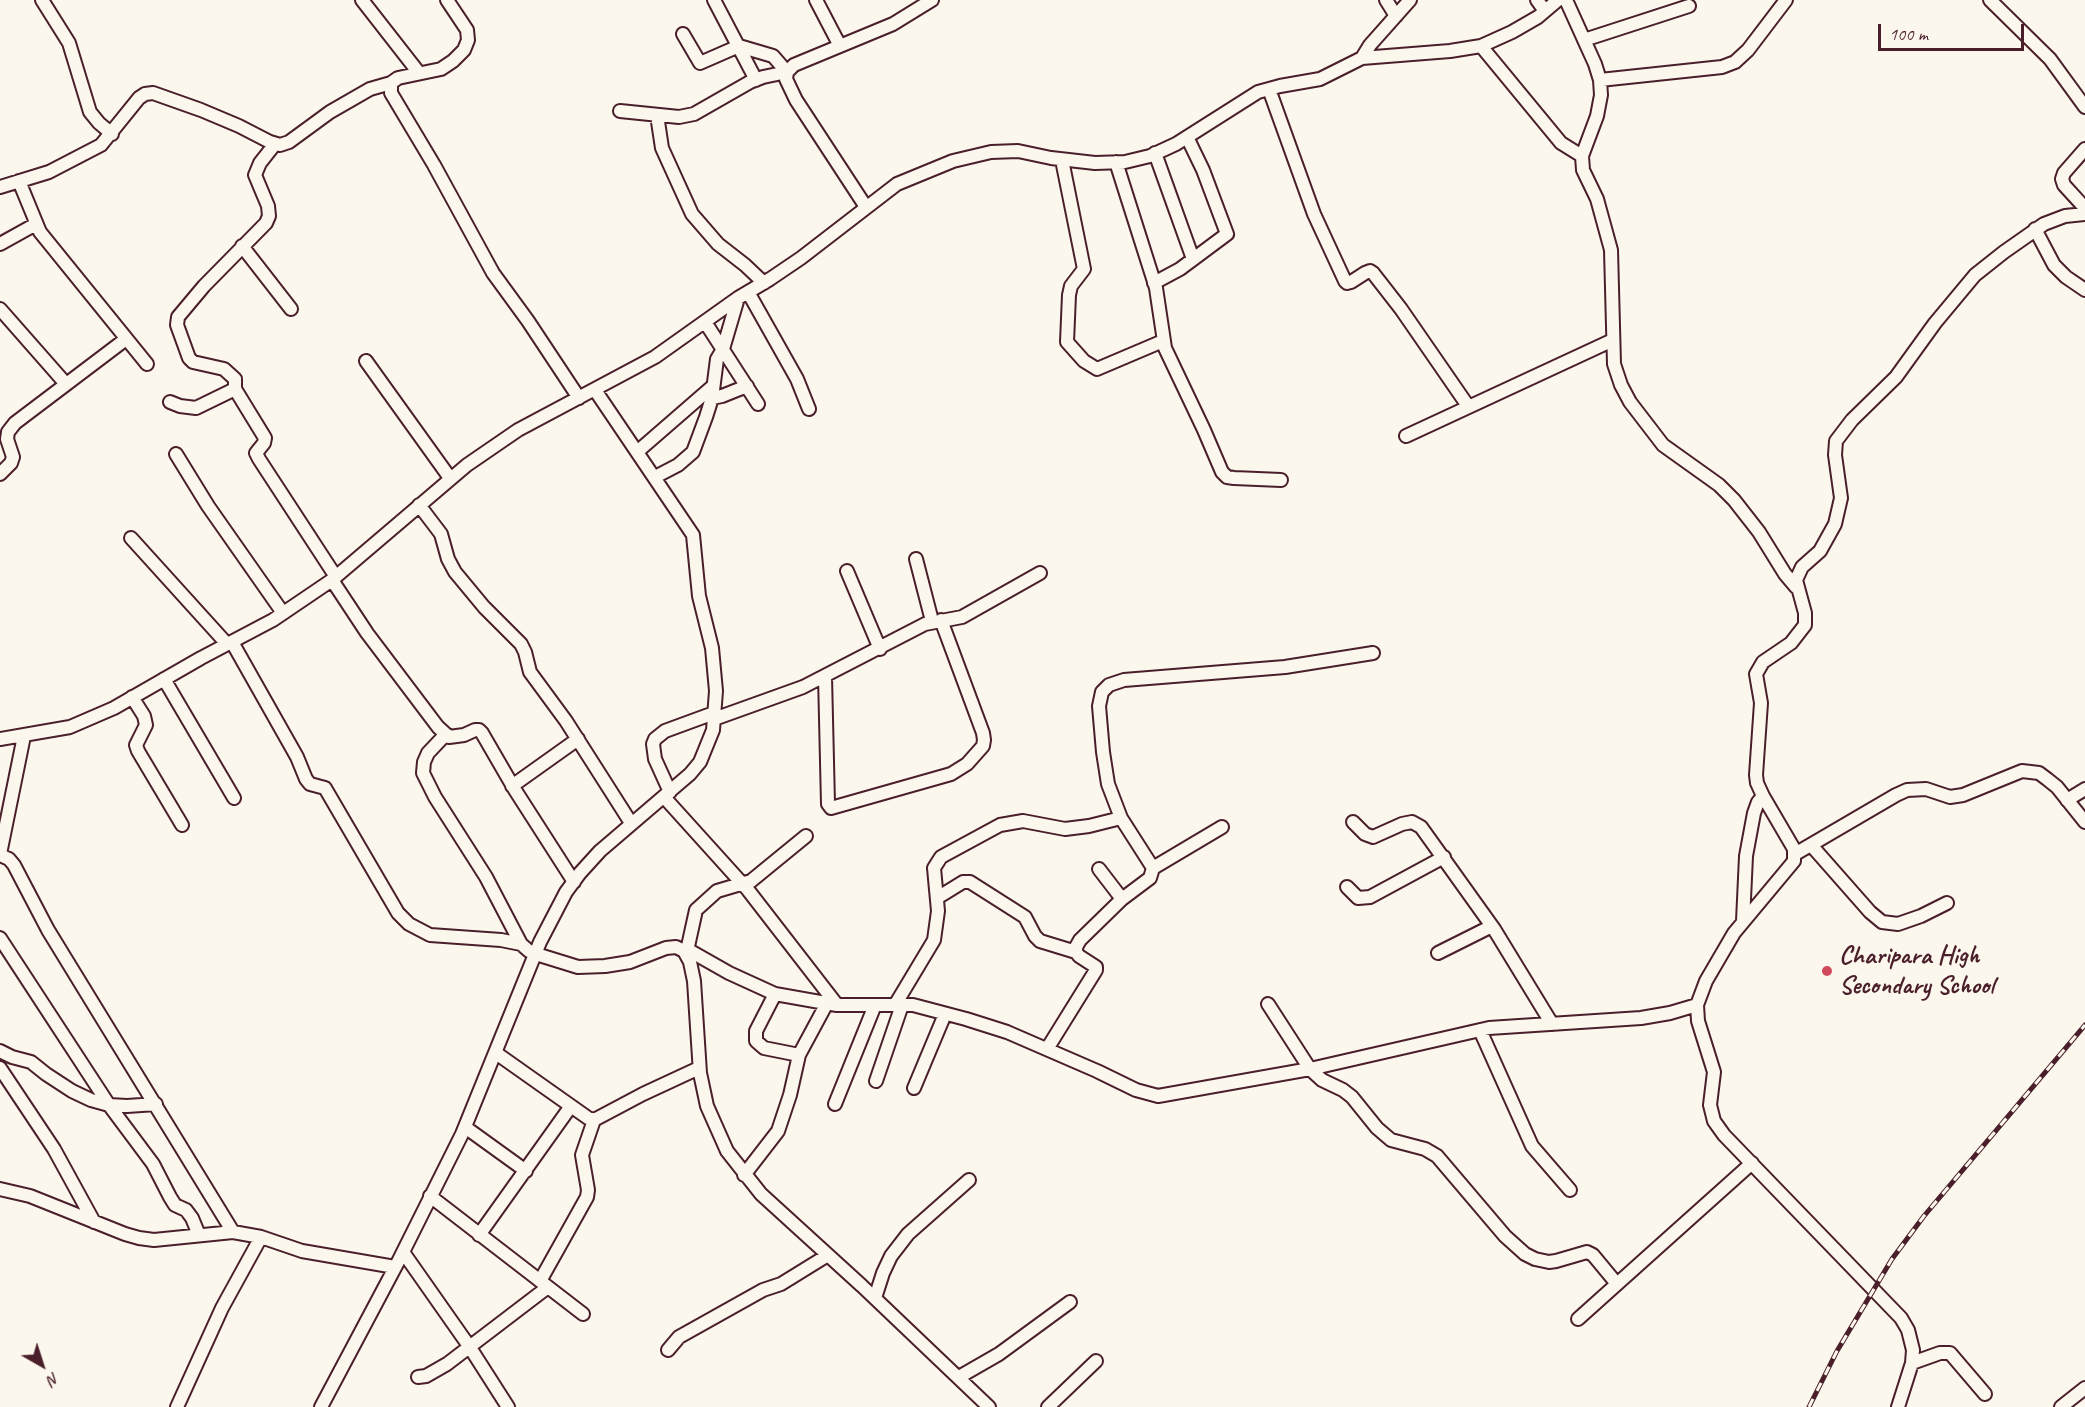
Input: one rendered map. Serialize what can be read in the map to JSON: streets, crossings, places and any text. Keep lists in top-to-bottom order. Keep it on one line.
{"places":["Charipara High Secondary School"],"scale_bar":"100 m","north":"bottom right"}
